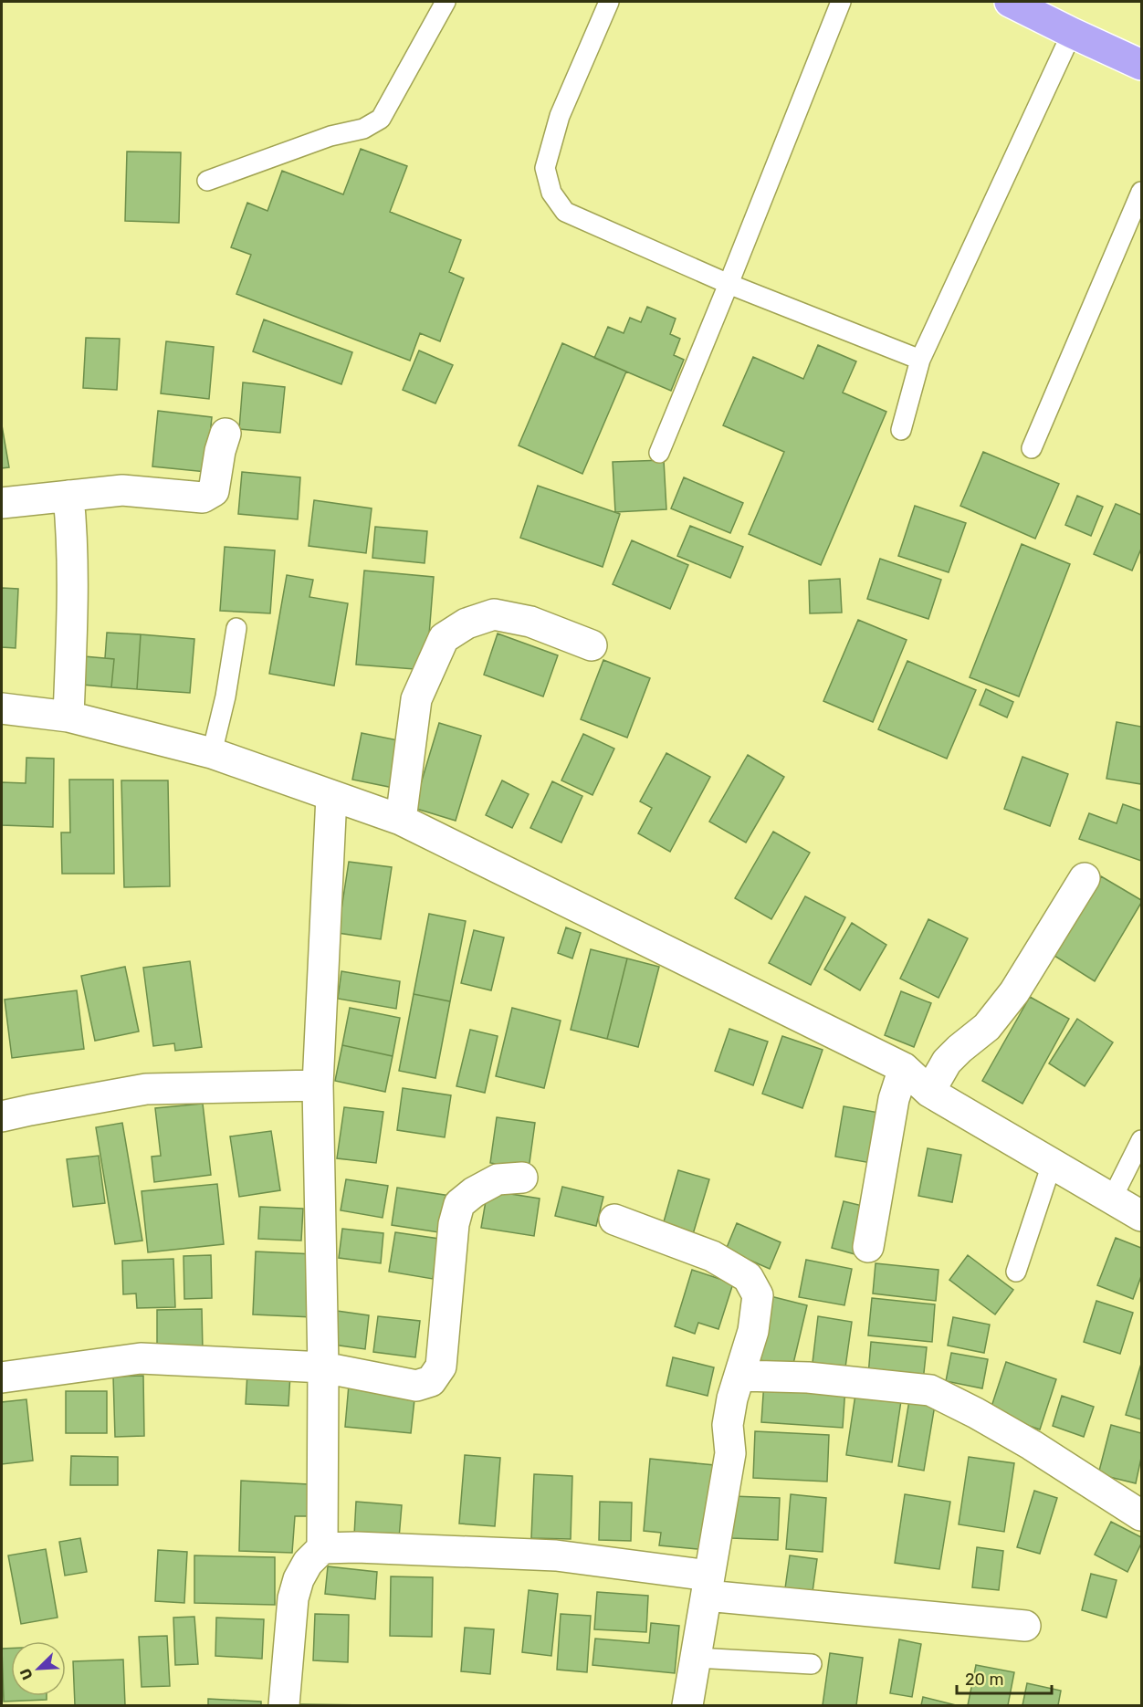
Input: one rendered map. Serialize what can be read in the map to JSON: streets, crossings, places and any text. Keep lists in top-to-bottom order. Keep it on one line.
{"scale_bar":"20 m","north":"bottom left"}
